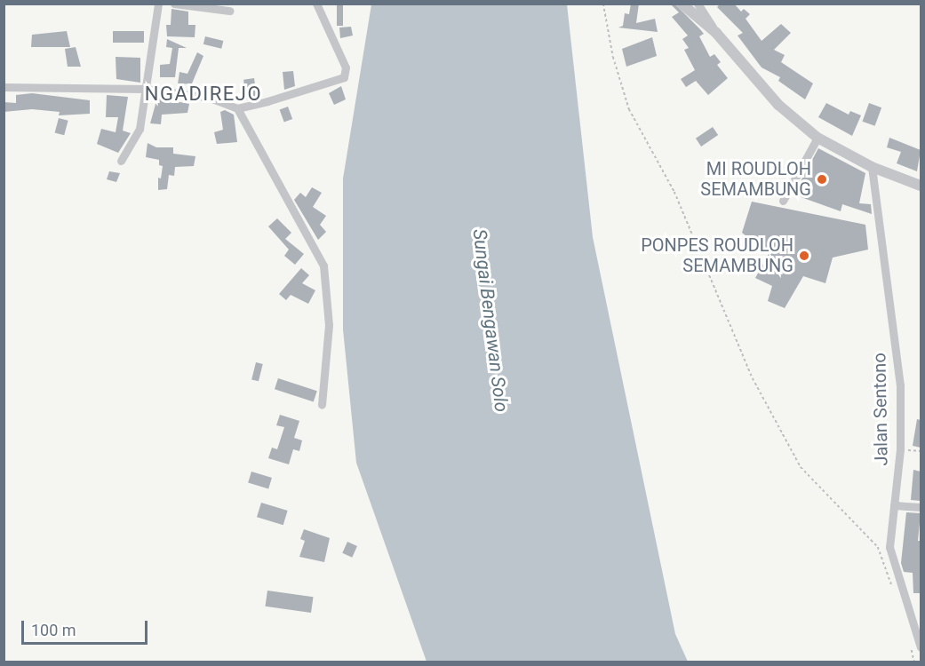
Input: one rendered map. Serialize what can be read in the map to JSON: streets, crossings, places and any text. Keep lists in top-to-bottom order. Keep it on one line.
{"streets":{"street":["Jalan Sentono"]},"districts":["NGADIREJO"],"water":["Sungai Bengawan Solo"],"places":["MI ROUDLOH SEMAMBUNG","PONPES ROUDLOH SEMAMBUNG"],"scale_bar":"100 m"}
